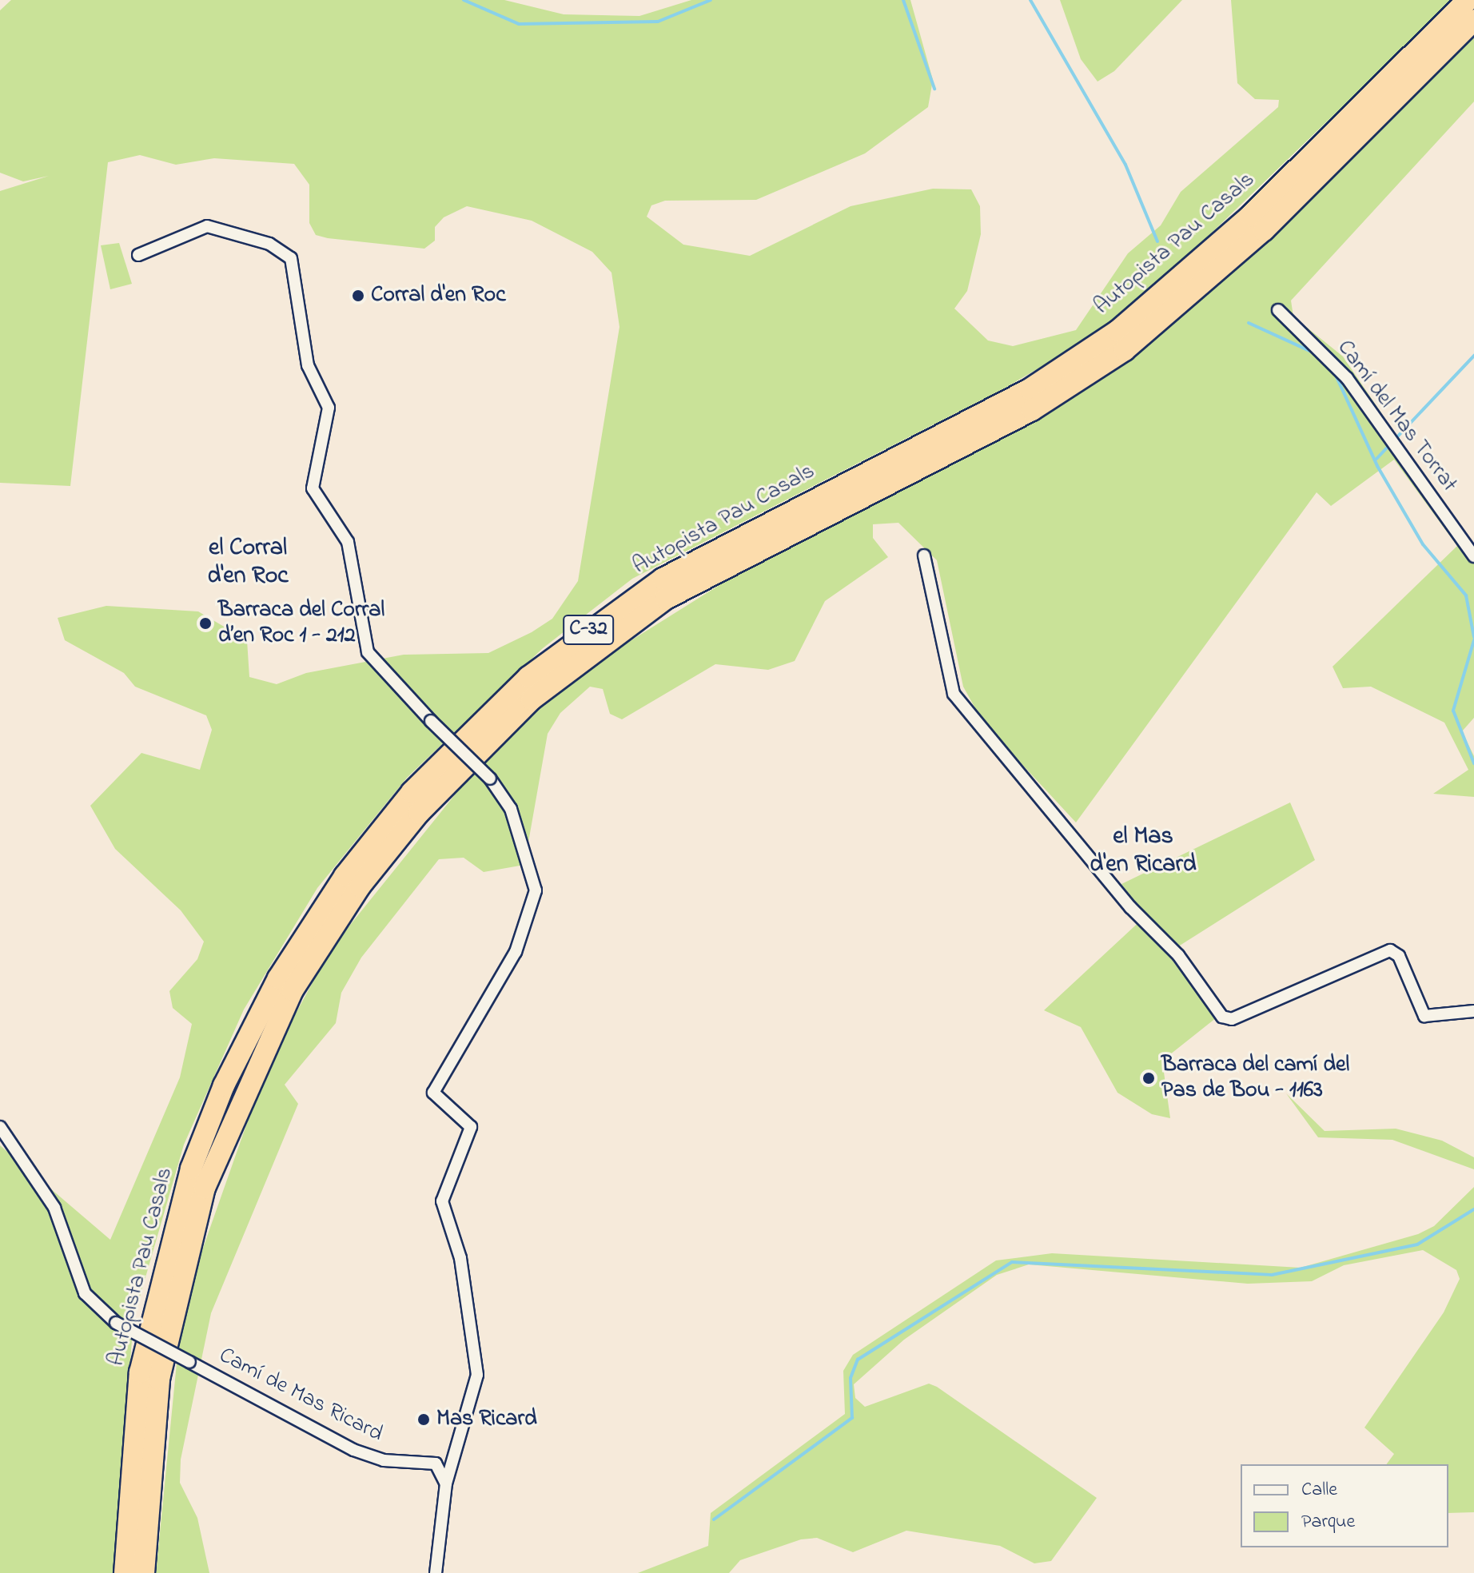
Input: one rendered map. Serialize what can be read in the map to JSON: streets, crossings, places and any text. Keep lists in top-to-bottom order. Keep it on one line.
{"streets":{"highway":["Autopista Pau Casals","C-32"],"street":["Camí del Mas Torrat","Camí de Mas Ricard"]},"districts":["el Corral d'en Roc","el Mas d'en Ricard"],"places":["Corral d'en Roc","Barraca del Corral d’en Roc 1 - 212","Barraca del camí del Pas de Bou - 1163","Mas Ricard"],"legend":["Calle","Parque"]}
